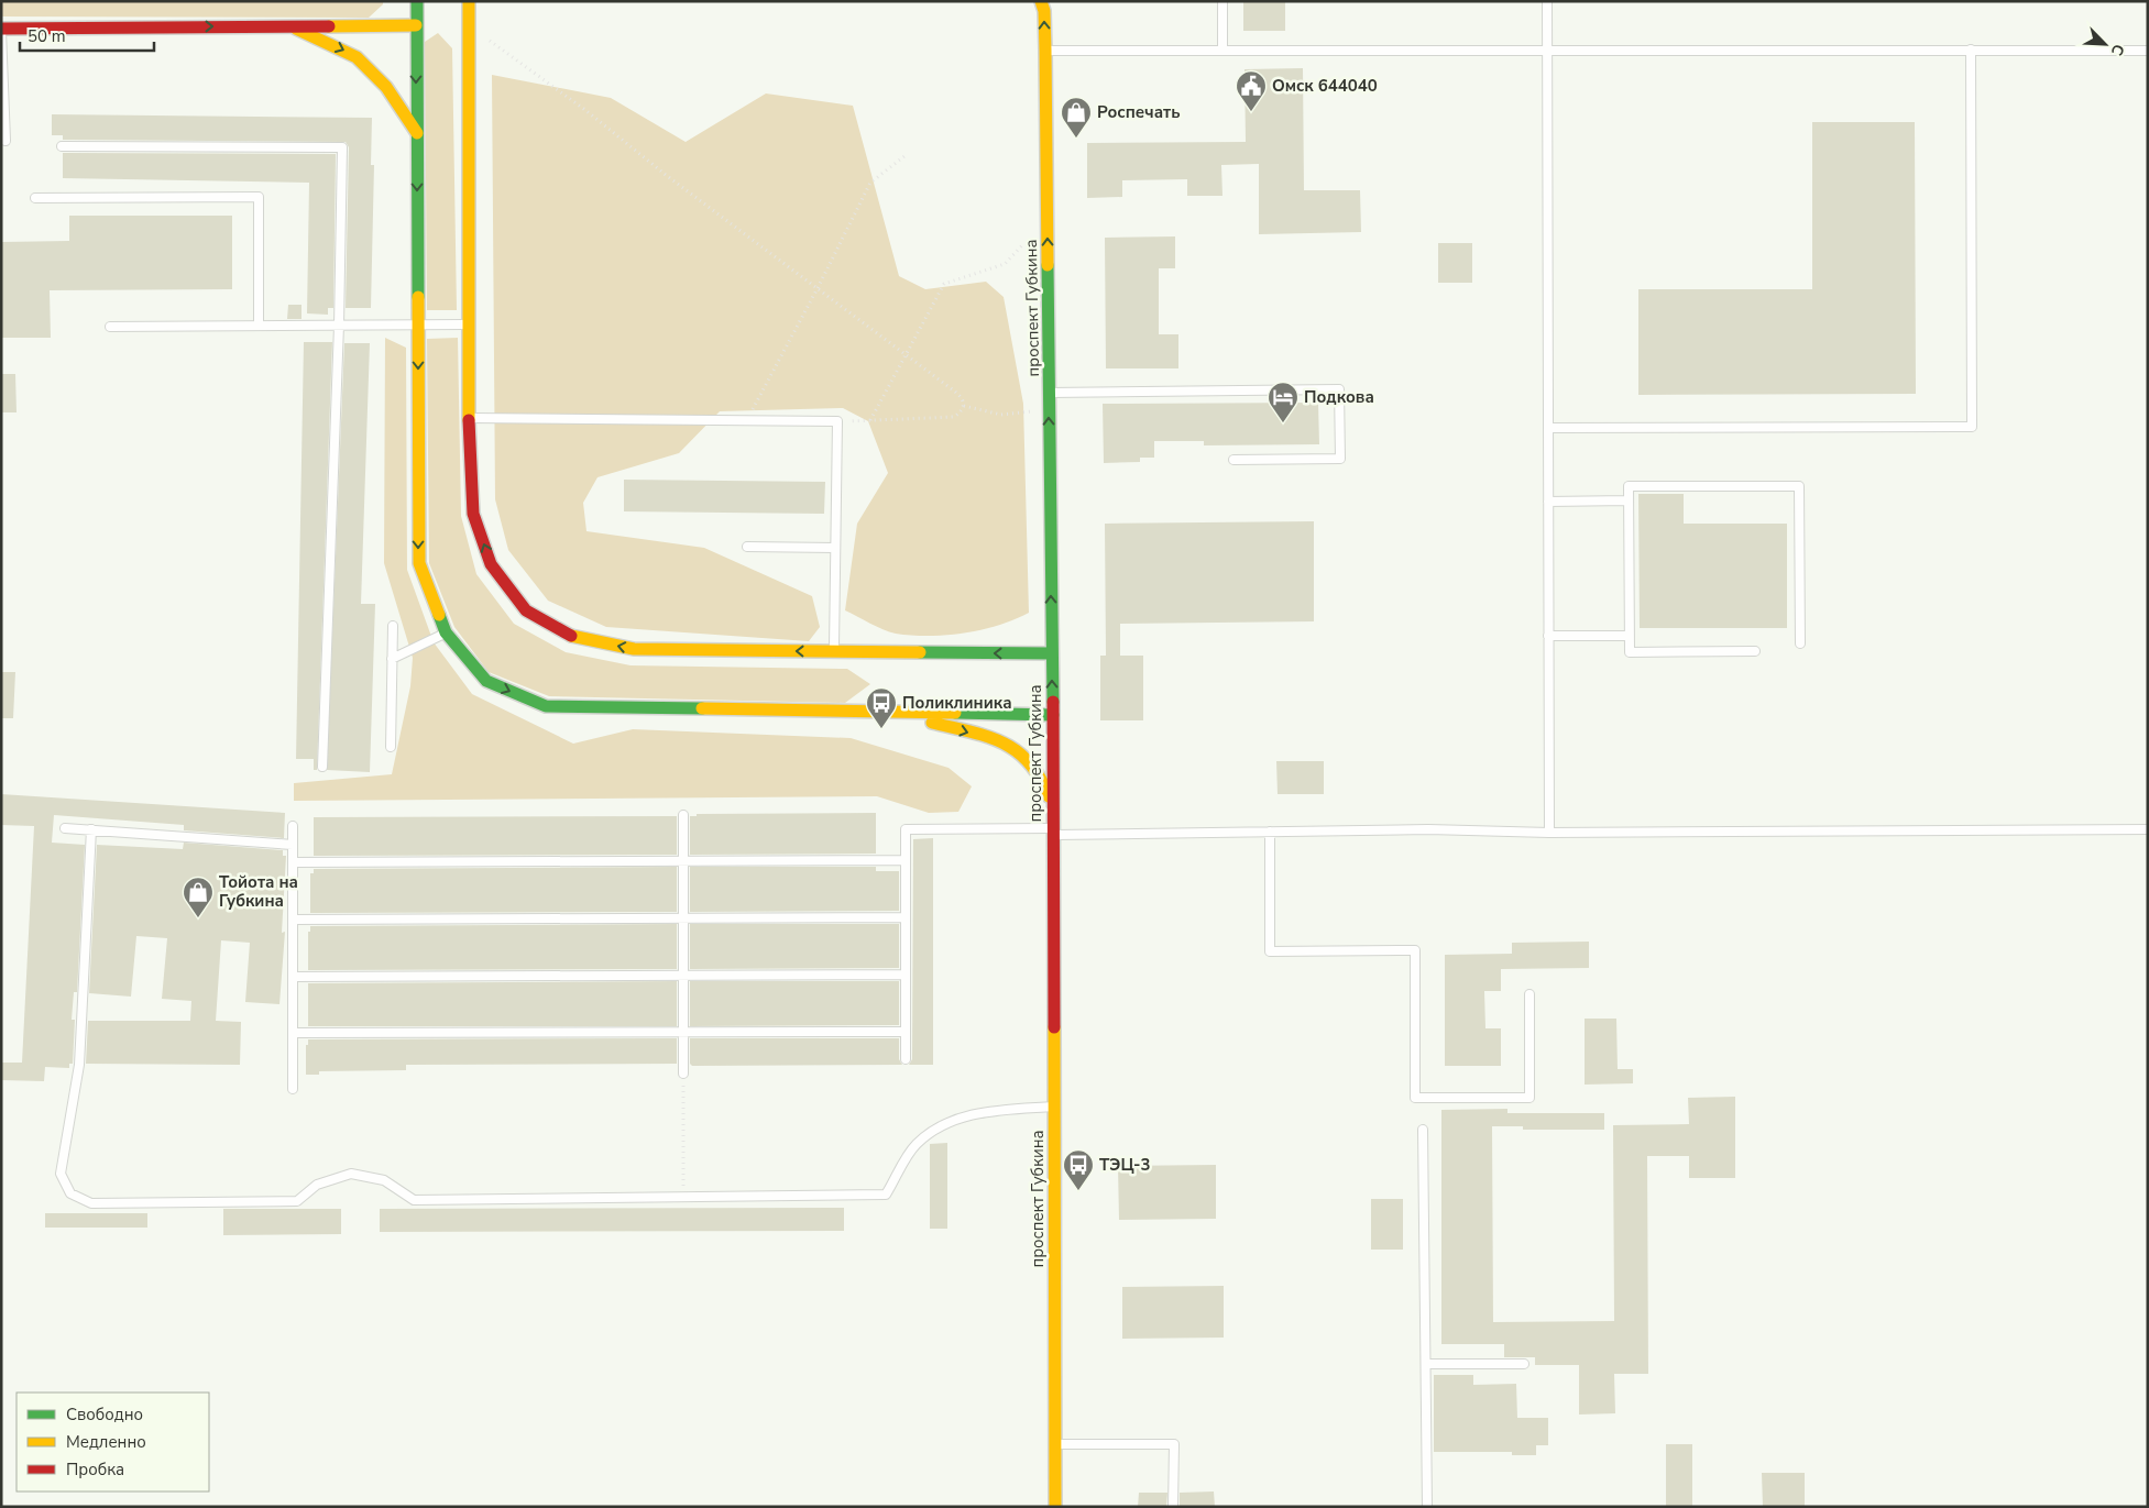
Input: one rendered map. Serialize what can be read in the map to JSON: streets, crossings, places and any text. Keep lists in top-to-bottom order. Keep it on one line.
{"streets":{"main road":["проспект Губкина"]},"one_way":["проспект Губкина"],"places":{"public building":["Омск 644040"],"shop":["Роспечать","Тойота на Губкина"],"hotel":["Подкова"],"bus stop":["Поликлиника","ТЭЦ-3"]},"legend":["Свободно","Медленно","Пробка"],"scale_bar":"50 m","north":"bottom right"}
